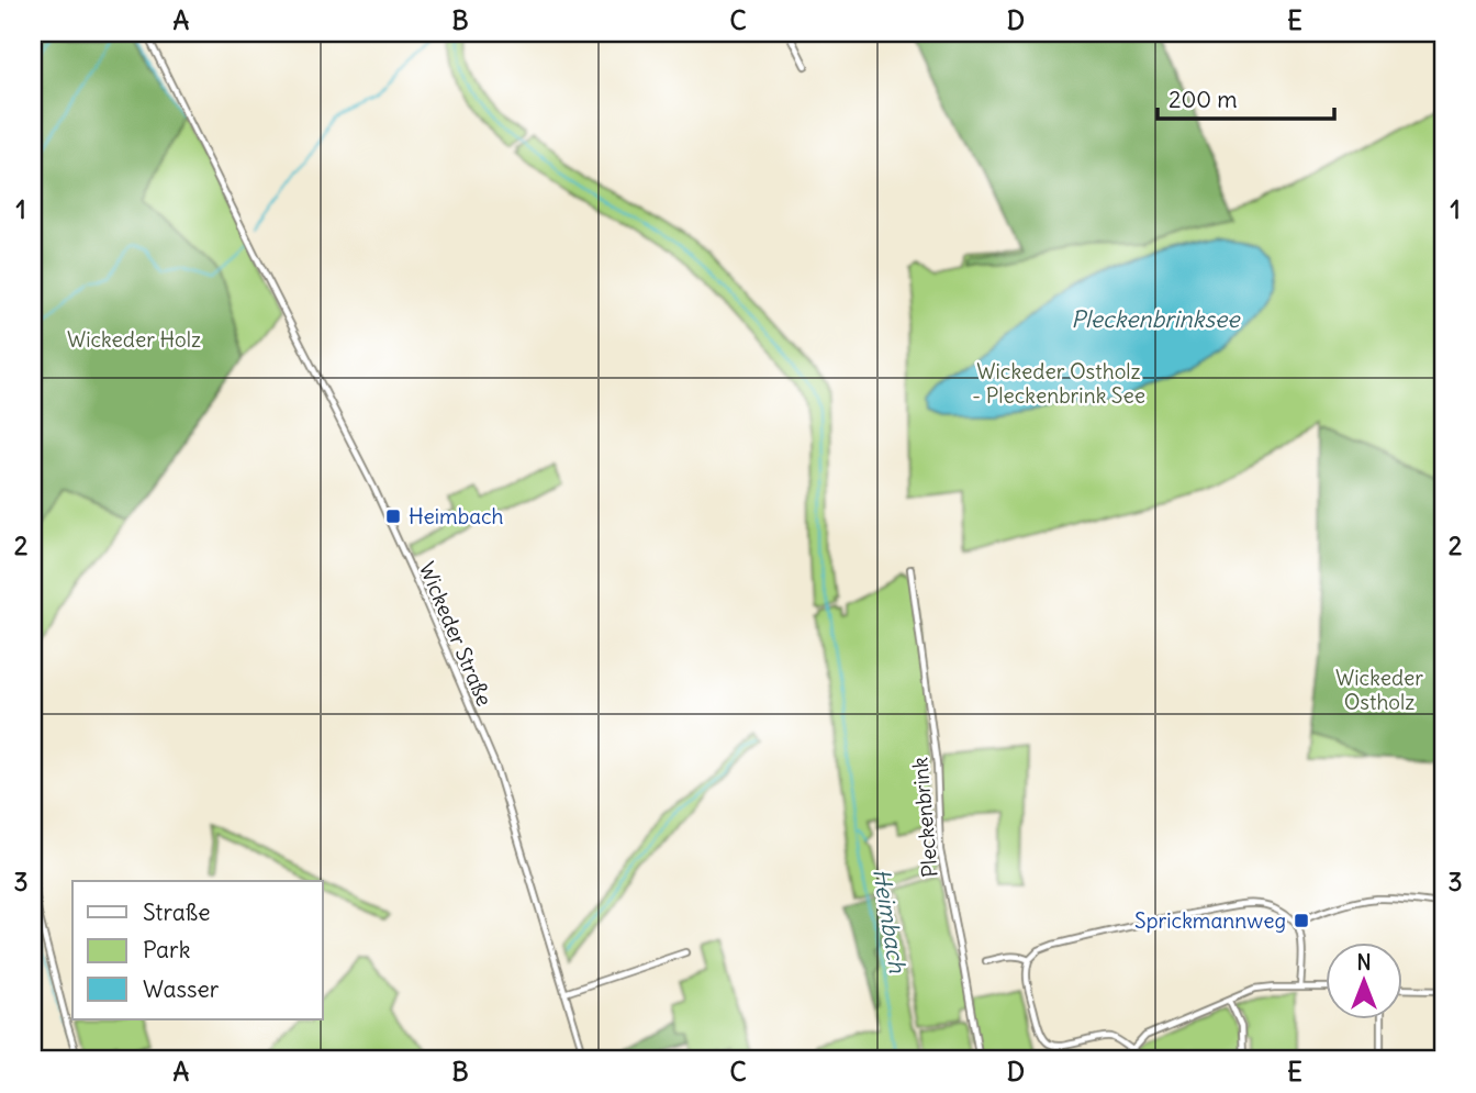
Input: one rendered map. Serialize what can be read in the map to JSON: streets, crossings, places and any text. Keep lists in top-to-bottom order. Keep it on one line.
{"streets":{"street":["Wickeder Straße","Pleckenbrink"]},"water":["Pleckenbrinksee","Heimbach"],"parks":["Wickeder Holz","Wickeder Ostholz - Pleckenbrink See","Wickeder Ostholz"],"places":{"transit":["Heimbach","Sprickmannweg"]},"legend":["Straße","Park","Wasser"],"scale_bar":"200 m","north":"top","grid":{"columns":["A","B","C","D","E"],"rows":["1","2","3"]}}
